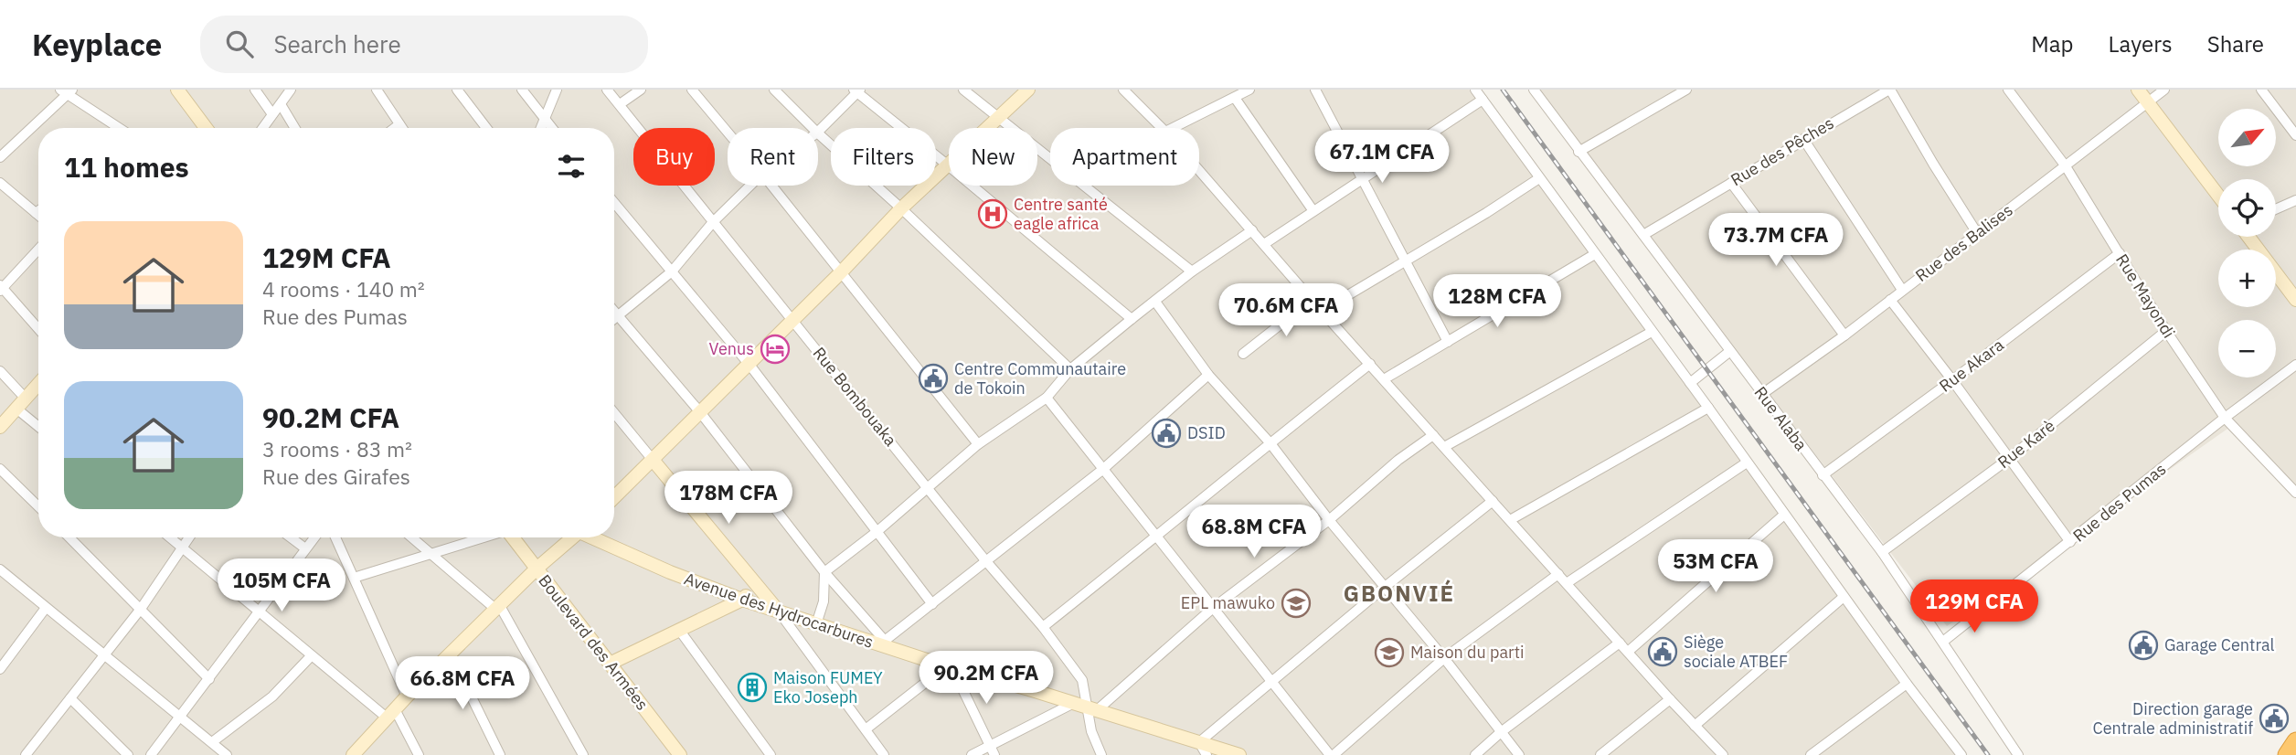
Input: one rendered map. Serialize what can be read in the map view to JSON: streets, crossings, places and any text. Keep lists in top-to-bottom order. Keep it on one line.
{"streets":{"main road":["Avenue des Hydrocarbures","Boulevard des Armées"],"street":["Rue des Pêches","Rue des Balises","Rue Mayondi","Rue Akara","Rue Bombouaka","Rue Alaba","Rue Karè","Rue des Pumas"]},"crossings":[["Rue des Pêches","Rue Alaba"],["Rue des Balises","Rue Mayondi"],["Rue des Balises","Rue Alaba"],["Rue Mayondi","Rue Akara"],["Rue Mayondi","Rue Karè"],["Rue Mayondi","Rue des Pumas"],["Rue Akara","Rue Alaba"],["Rue Bombouaka","Avenue des Hydrocarbures"],["Rue Alaba","Rue Karè"],["Rue Alaba","Rue des Pumas"]],"districts":["GBONVIÉ"],"places":{"hospital":["Centre santé eagle africa"],"hotel":["Venus"],"public building":["Centre Communautaire de Tokoin","DSID","Garage Central","Siège sociale ATBEF","Direction garage Centrale administratif"],"school or university":["EPL mawuko","Maison du parti"],"building":["Maison FUMEY Eko Joseph"]},"north":"top right","page":{"header":"Keyplace","search":"Search here","nav":["Map","Layers","Share"],"map_buttons":["+","−"],"chip":["Buy","Rent","Filters","New","Apartment"],"heading":"11 homes","price":["67.1M CFA","73.7M CFA","128M CFA","70.6M CFA","178M CFA","68.8M CFA","53M CFA","105M CFA","129M CFA","90.2M CFA","66.8M CFA"],"list":[{"name":"129M CFA","note":"4 rooms · 140 m² · Rue des Pumas"},{"name":"90.2M CFA","note":"3 rooms · 83 m² · Rue des Girafes"}]}}
